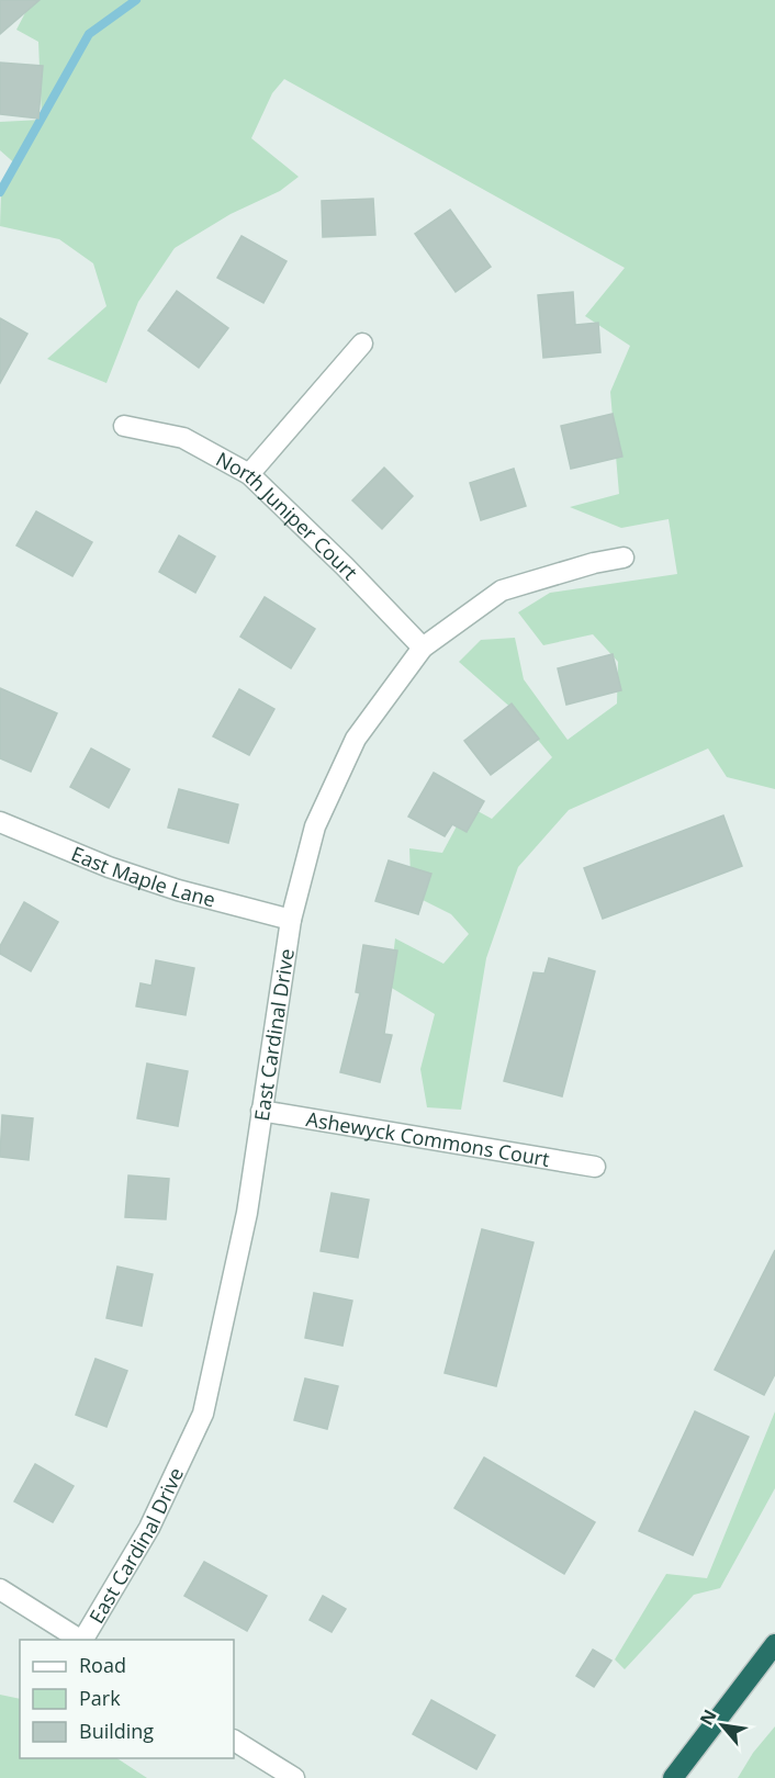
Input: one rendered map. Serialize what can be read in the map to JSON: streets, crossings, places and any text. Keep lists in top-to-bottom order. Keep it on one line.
{"streets":{"street":["North Juniper Court","East Maple Lane","East Cardinal Drive","Ashewyck Commons Court"]},"crossings":[["North Juniper Court","East Cardinal Drive"],["East Maple Lane","East Cardinal Drive"],["East Cardinal Drive","Ashewyck Commons Court"]],"legend":["Road","Park","Building"],"north":"top left"}
